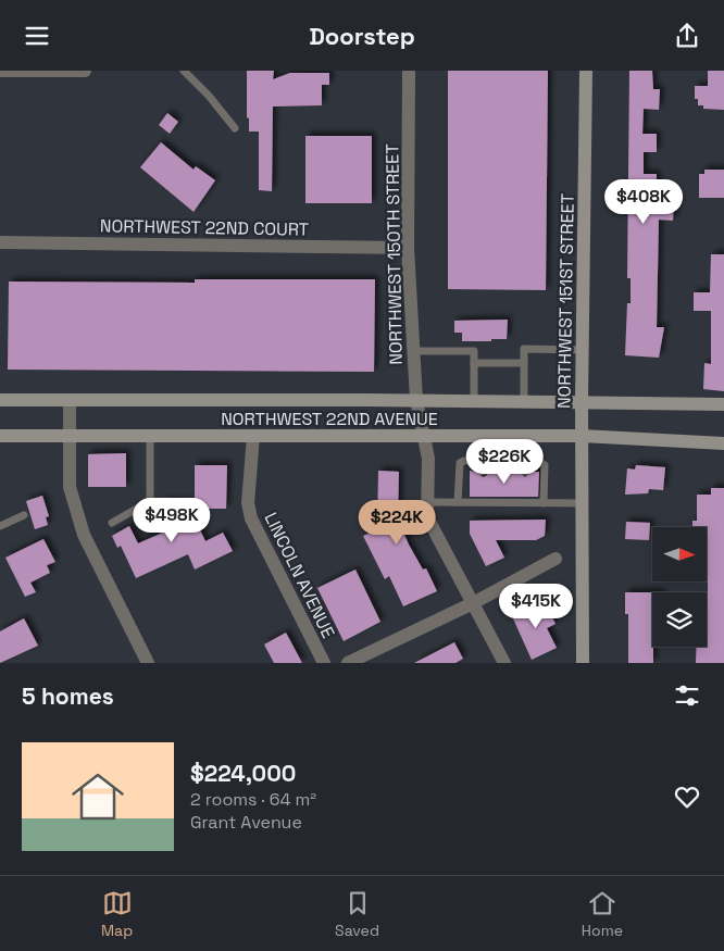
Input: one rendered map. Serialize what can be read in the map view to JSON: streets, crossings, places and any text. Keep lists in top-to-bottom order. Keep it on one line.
{"streets":{"main road":["NORTHWEST 151ST STREET","NORTHWEST 22ND AVENUE"],"street":["NORTHWEST 22ND COURT","NORTHWEST 150TH STREET","LINCOLN AVENUE"]},"crossings":[["NORTHWEST 22ND COURT","NORTHWEST 150TH STREET"],["NORTHWEST 150TH STREET","NORTHWEST 22ND AVENUE"],["NORTHWEST 151ST STREET","NORTHWEST 22ND AVENUE"],["NORTHWEST 22ND AVENUE","LINCOLN AVENUE"]],"north":"right","page":{"header":"Doorstep","price":["$408K","$226K","$498K","$224K","$415K"],"heading":"5 homes","list":[{"name":"$224,000","note":"2 rooms · 64 m² · Grant Avenue"}],"tabs":["Map","Saved","Home"]}}
